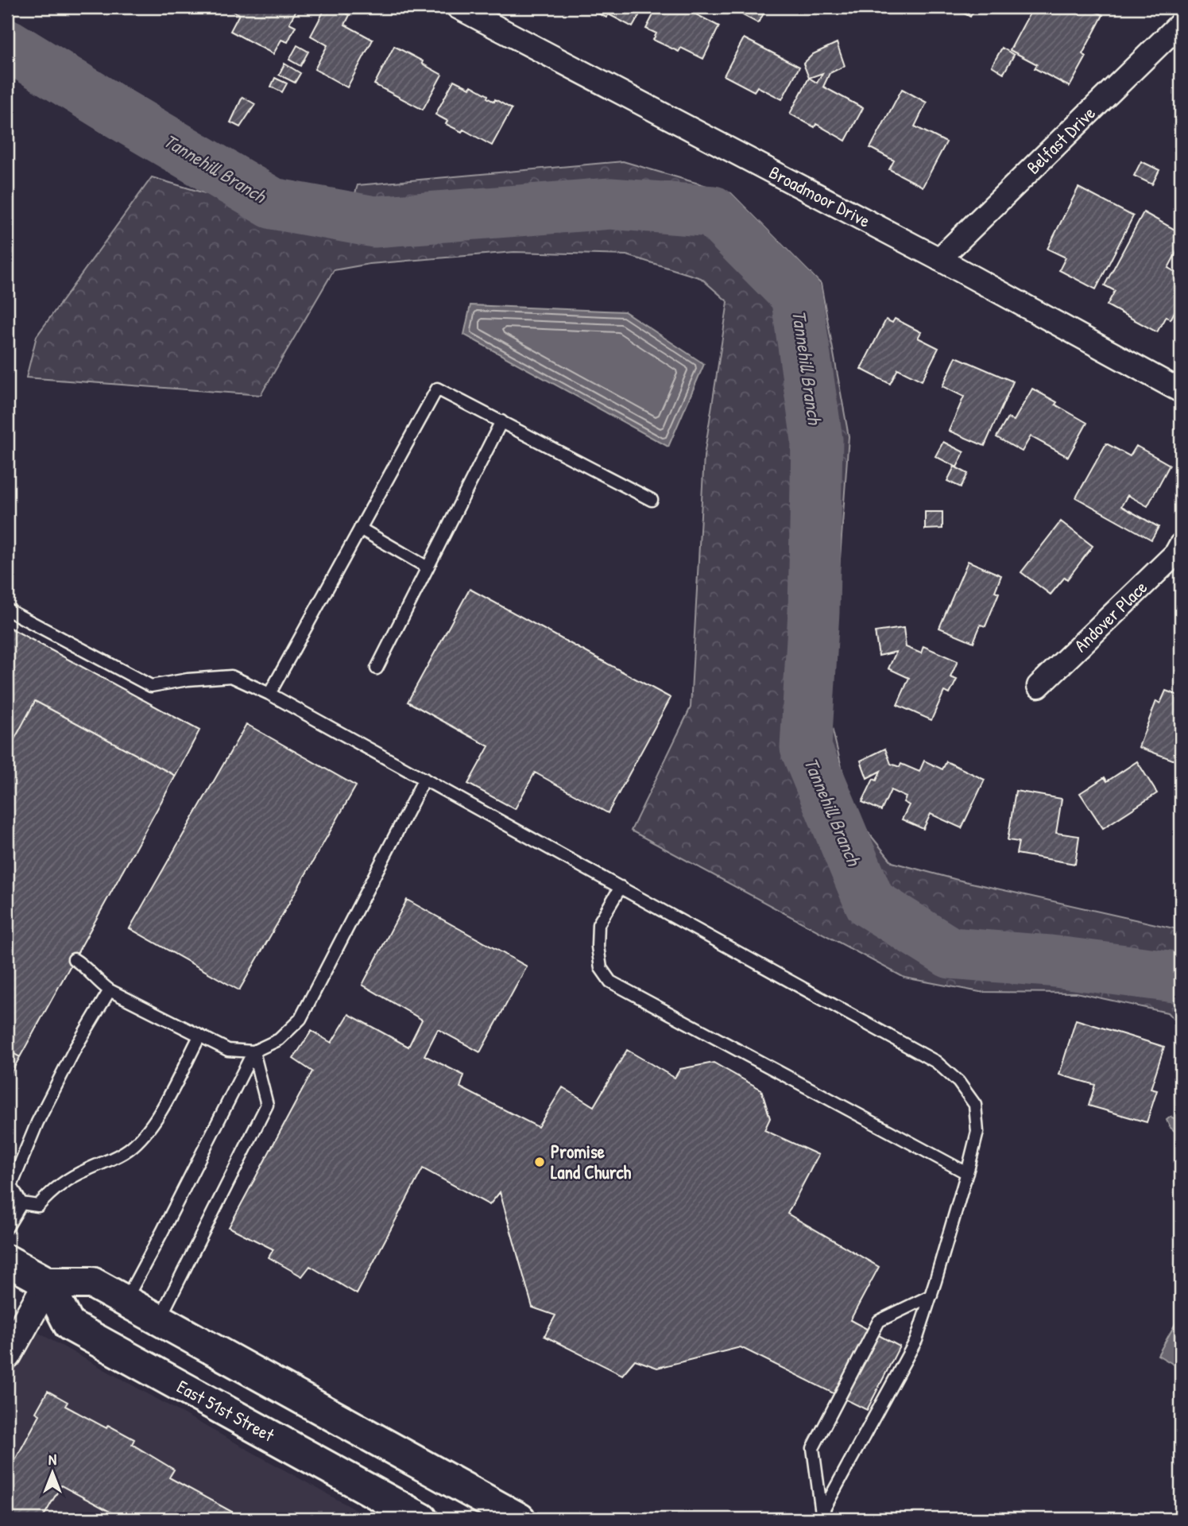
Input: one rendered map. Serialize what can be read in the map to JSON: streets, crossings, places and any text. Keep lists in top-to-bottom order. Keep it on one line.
{"streets":{"main road":["East 51st Street"],"street":["Belfast Drive","Broadmoor Drive","Andover Place"]},"crossings":[["Belfast Drive","Broadmoor Drive"]],"water":["Tannehill Branch"],"places":["Promise Land Church"],"north":"top"}
